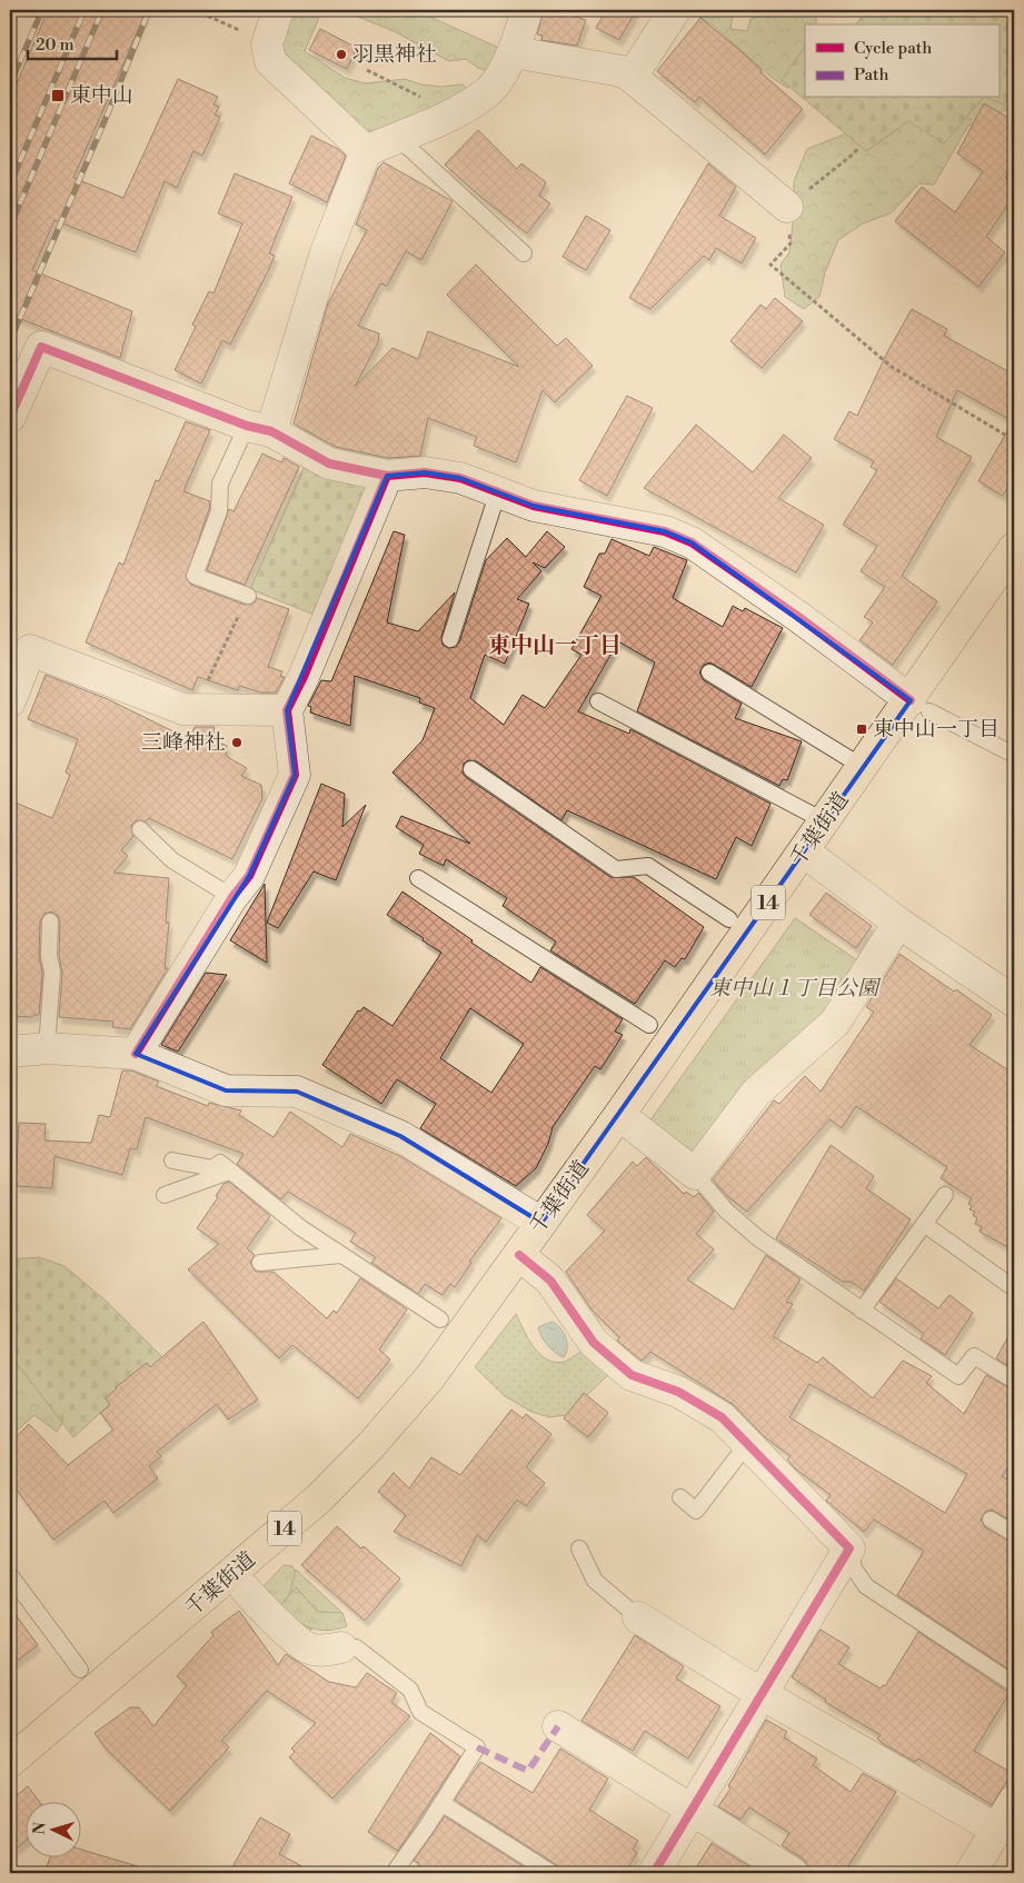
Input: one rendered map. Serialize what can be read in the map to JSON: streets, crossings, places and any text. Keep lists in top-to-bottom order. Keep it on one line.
{"streets":{"highway":["千葉街道","14"]},"districts":["東中山一丁目"],"parks":["東中山１丁目公園"],"places":{"other":["羽黒神社","三峰神社"],"transit":["東中山","東中山一丁目"]},"legend":["Cycle path","Path"],"scale_bar":"20 m","north":"left"}
